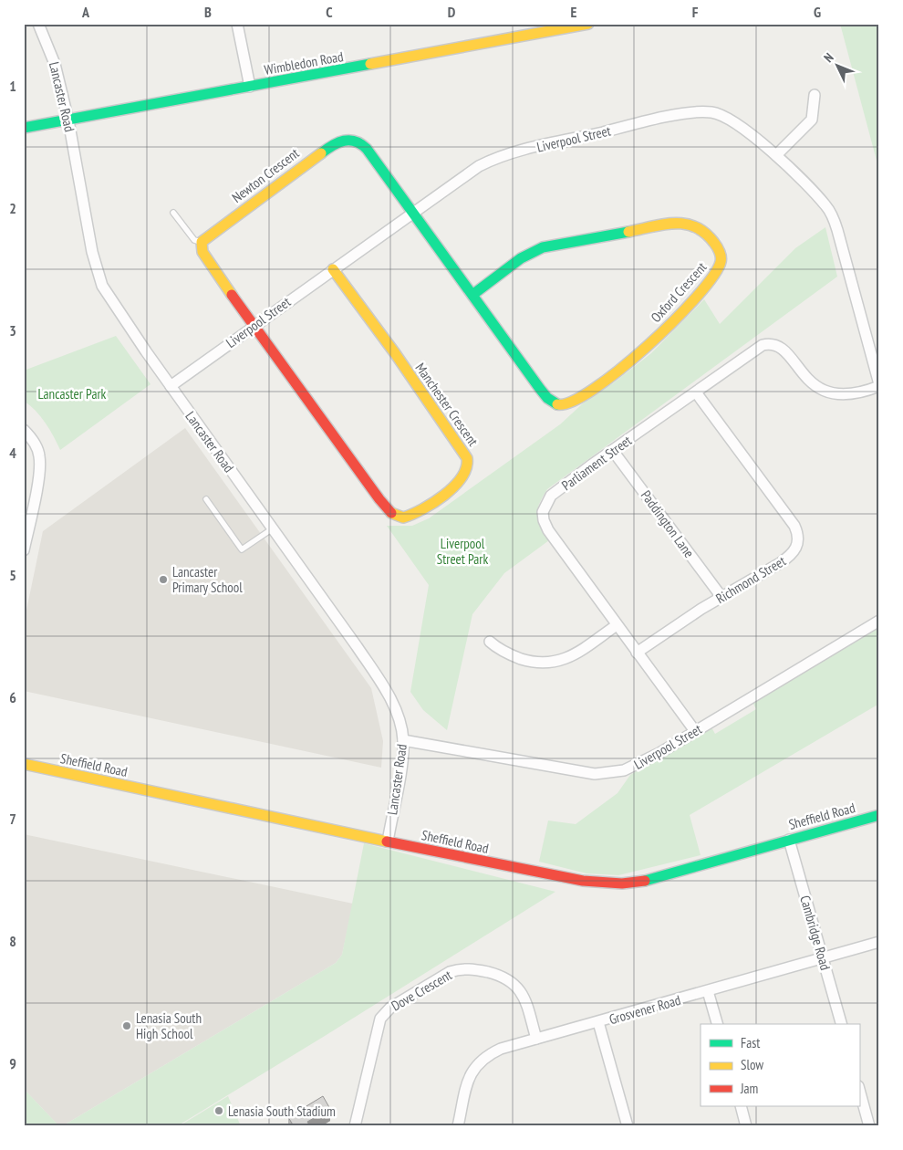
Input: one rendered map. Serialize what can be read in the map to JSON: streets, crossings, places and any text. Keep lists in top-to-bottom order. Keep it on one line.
{"streets":{"street":["Wimbledon Road","Lancaster Road","Liverpool Street","Newton Crescent","Oxford Crescent","Manchester Crescent","Parliament Street","Paddington Lane","Richmond Street","Sheffield Road","Cambridge Road","Dove Crescent","Grosvener Road"]},"crossings":[["Wimbledon Road","Lancaster Road"],["Lancaster Road","Liverpool Street"],["Lancaster Road","Sheffield Road"],["Liverpool Street","Newton Crescent"],["Liverpool Street","Oxford Crescent"],["Liverpool Street","Manchester Crescent"],["Liverpool Street","Parliament Street"],["Newton Crescent","Oxford Crescent"],["Parliament Street","Paddington Lane"],["Parliament Street","Richmond Street"],["Paddington Lane","Richmond Street"],["Sheffield Road","Cambridge Road"],["Cambridge Road","Grosvener Road"],["Dove Crescent","Grosvener Road"]],"parks":["Lancaster Park","Liverpool Street Park"],"places":["Lancaster Primary School","Lenasia South High School","Lenasia South Stadium"],"legend":["Fast","Slow","Jam"],"north":"top left","grid":{"columns":["A","B","C","D","E","F","G"],"rows":["1","2","3","4","5","6","7","8","9"]}}
